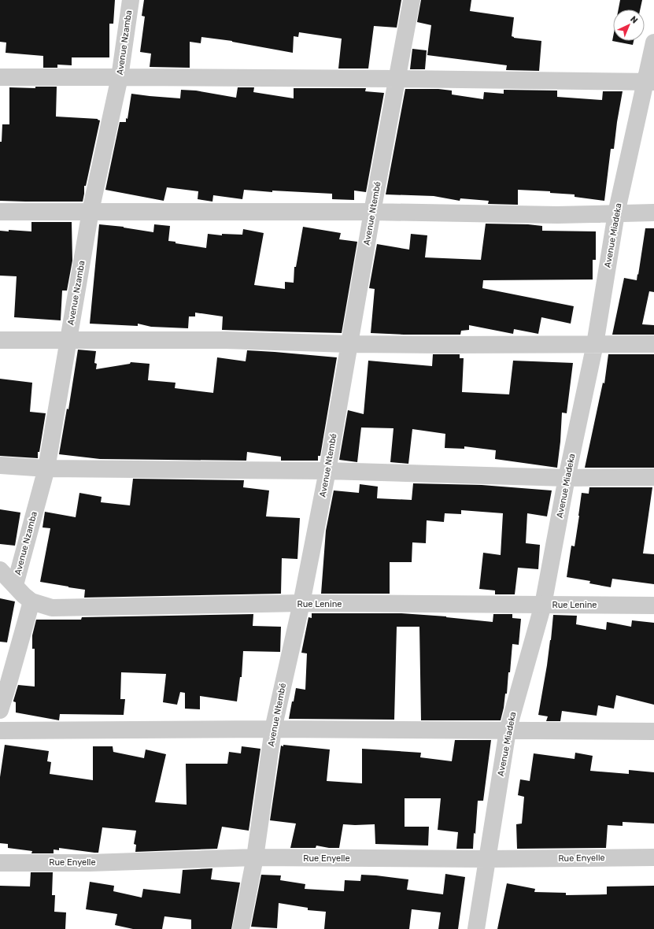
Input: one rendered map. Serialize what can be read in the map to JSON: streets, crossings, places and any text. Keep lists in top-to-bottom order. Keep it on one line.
{"streets":{"street":["Avenue Nzamba","Avenue Ntembé","Avenue Miadeka","Rue Lenine","Rue Enyelle"]},"crossings":[["Avenue Nzamba","Rue Lenine"],["Avenue Ntembé","Rue Lenine"],["Avenue Ntembé","Rue Enyelle"],["Avenue Miadeka","Rue Lenine"],["Avenue Miadeka","Rue Enyelle"]],"north":"top right"}
